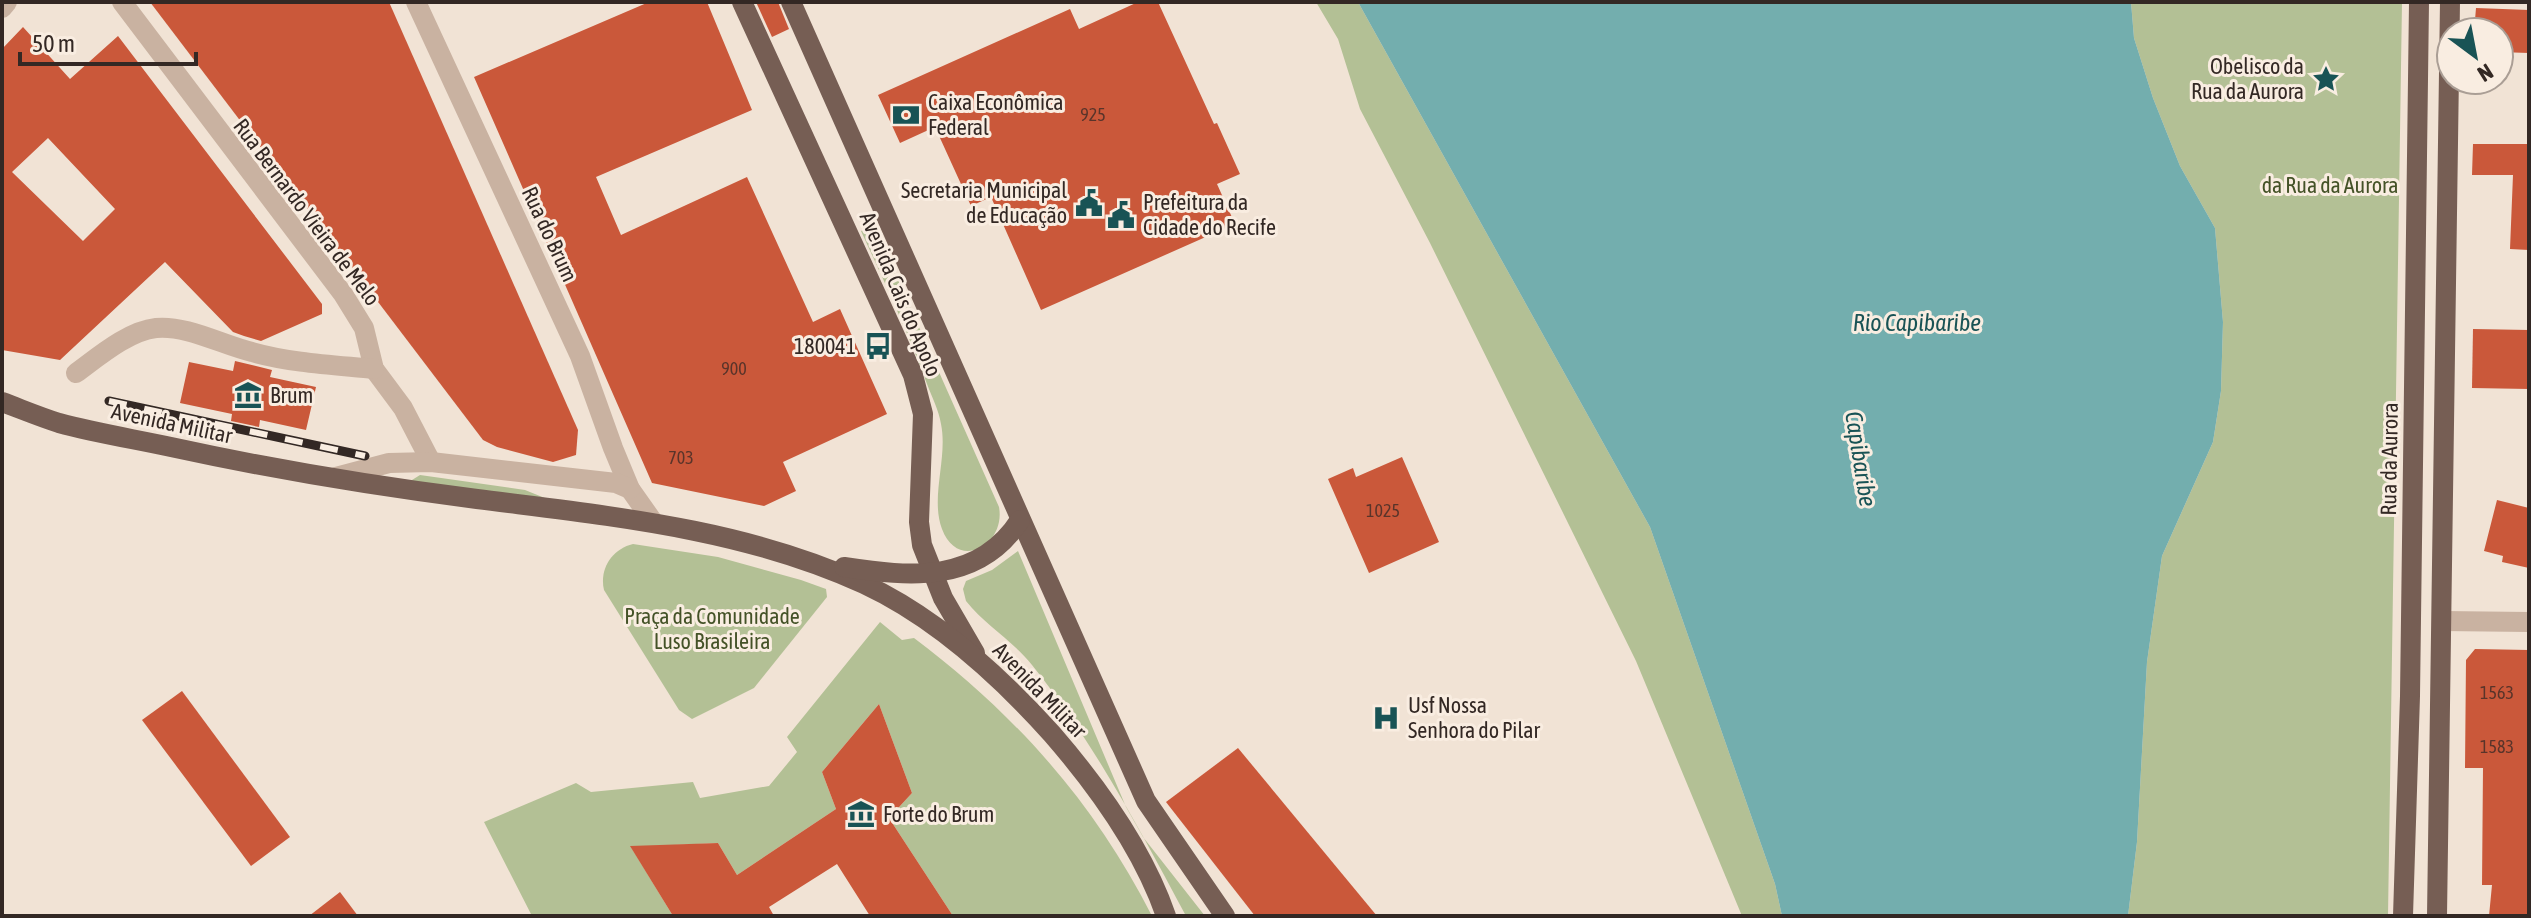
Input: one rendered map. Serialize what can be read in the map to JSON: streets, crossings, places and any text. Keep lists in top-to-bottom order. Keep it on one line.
{"streets":{"main road":["Avenida Cais do Apolo","Avenida Militar","Rua da Aurora"],"street":["Rua Bernardo Vieira de Melo","Rua do Brum"]},"crossings":[["Rua Bernardo Vieira de Melo","Avenida Militar"],["Rua do Brum","Avenida Militar"],["Avenida Cais do Apolo","Avenida Militar"]],"water":["Rio Capibaribe","Capibaribe"],"parks":["da Rua da Aurora","Praça da Comunidade Luso Brasileira"],"places":{"place":["Obelisco da Rua da Aurora"],"bank":["Caixa Econômica Federal"],"public building":["Secretaria Municipal de Educação","Prefeitura da Cidade do Recife"],"bus stop":["180041"],"museum":["Brum","Forte do Brum"],"hospital":["Usf Nossa Senhora do Pilar"]},"house_numbers":["925","900","703","1025","1563","1583"],"scale_bar":"50 m","north":"bottom right"}
